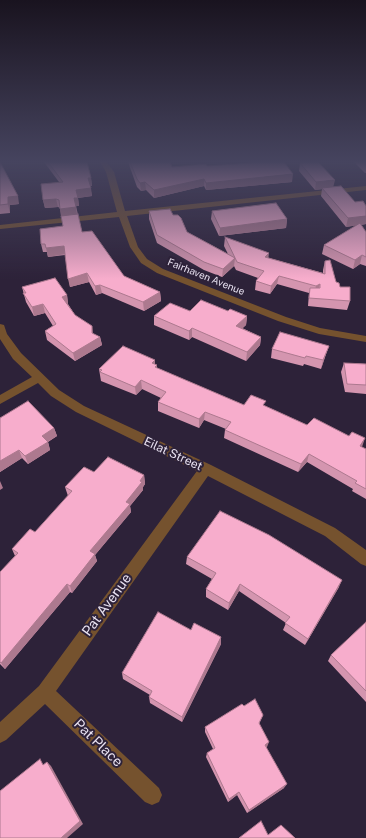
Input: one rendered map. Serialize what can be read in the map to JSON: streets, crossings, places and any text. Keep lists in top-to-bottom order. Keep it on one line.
{"streets":{"street":["Fairhaven Avenue","Eilat Street","Pat Avenue","Pat Place"]},"crossings":[["Eilat Street","Pat Avenue"],["Pat Avenue","Pat Place"]]}
